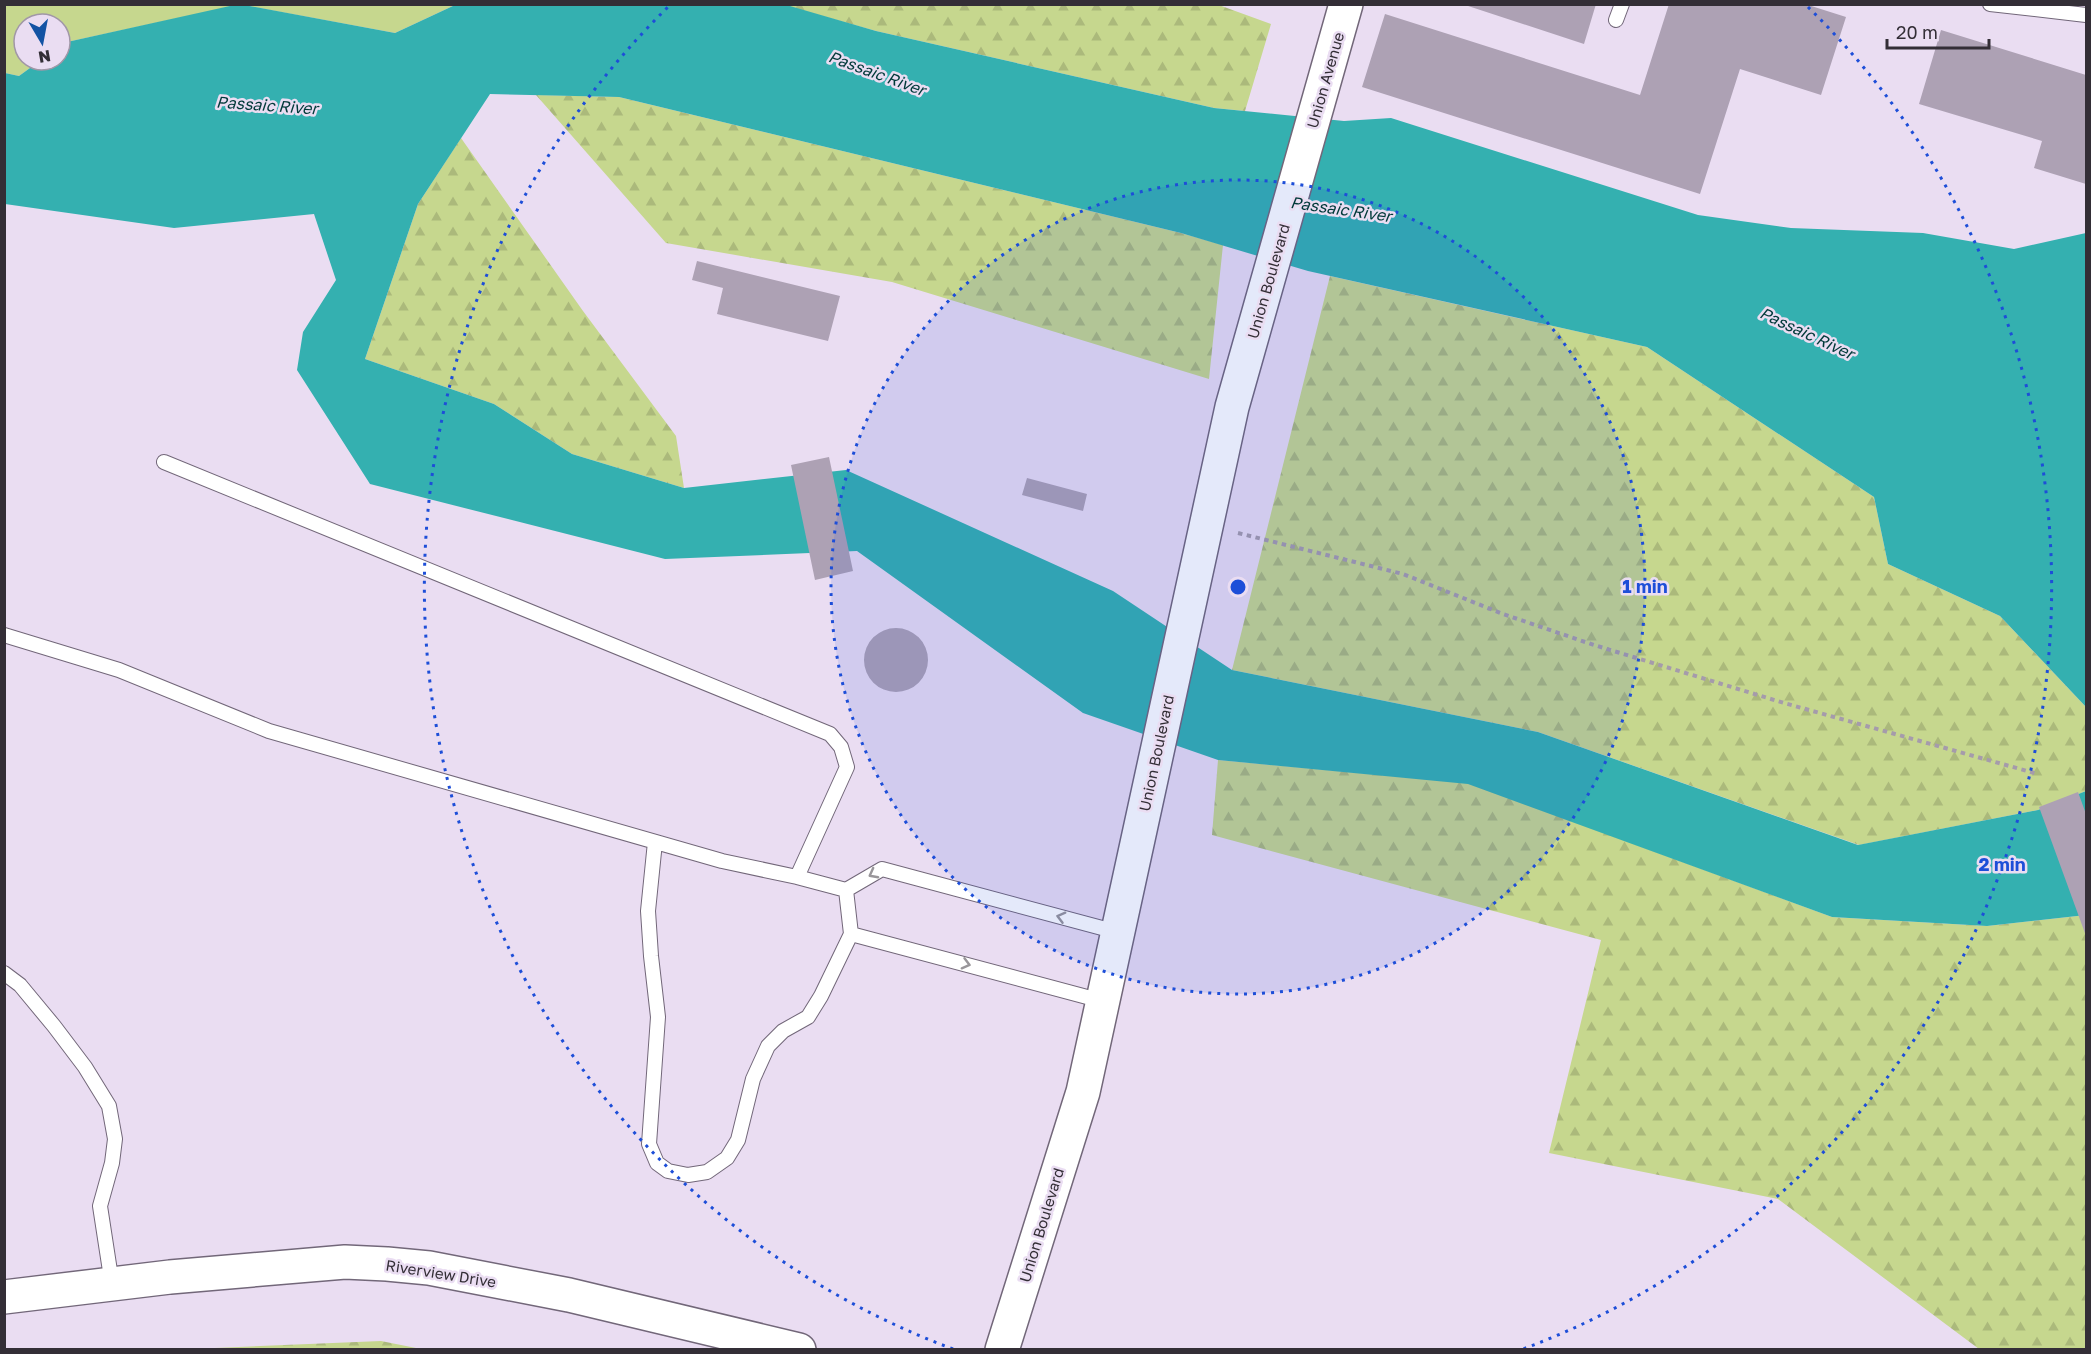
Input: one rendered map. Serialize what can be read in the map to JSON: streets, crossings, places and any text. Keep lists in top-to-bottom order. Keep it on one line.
{"streets":{"main road":["Union Avenue","Union Boulevard","Riverview Drive"]},"crossings":[["Union Avenue","Union Boulevard"]],"water":["Passaic River"],"scale_bar":"20 m","north":"bottom","rings":["1 min","2 min"]}
